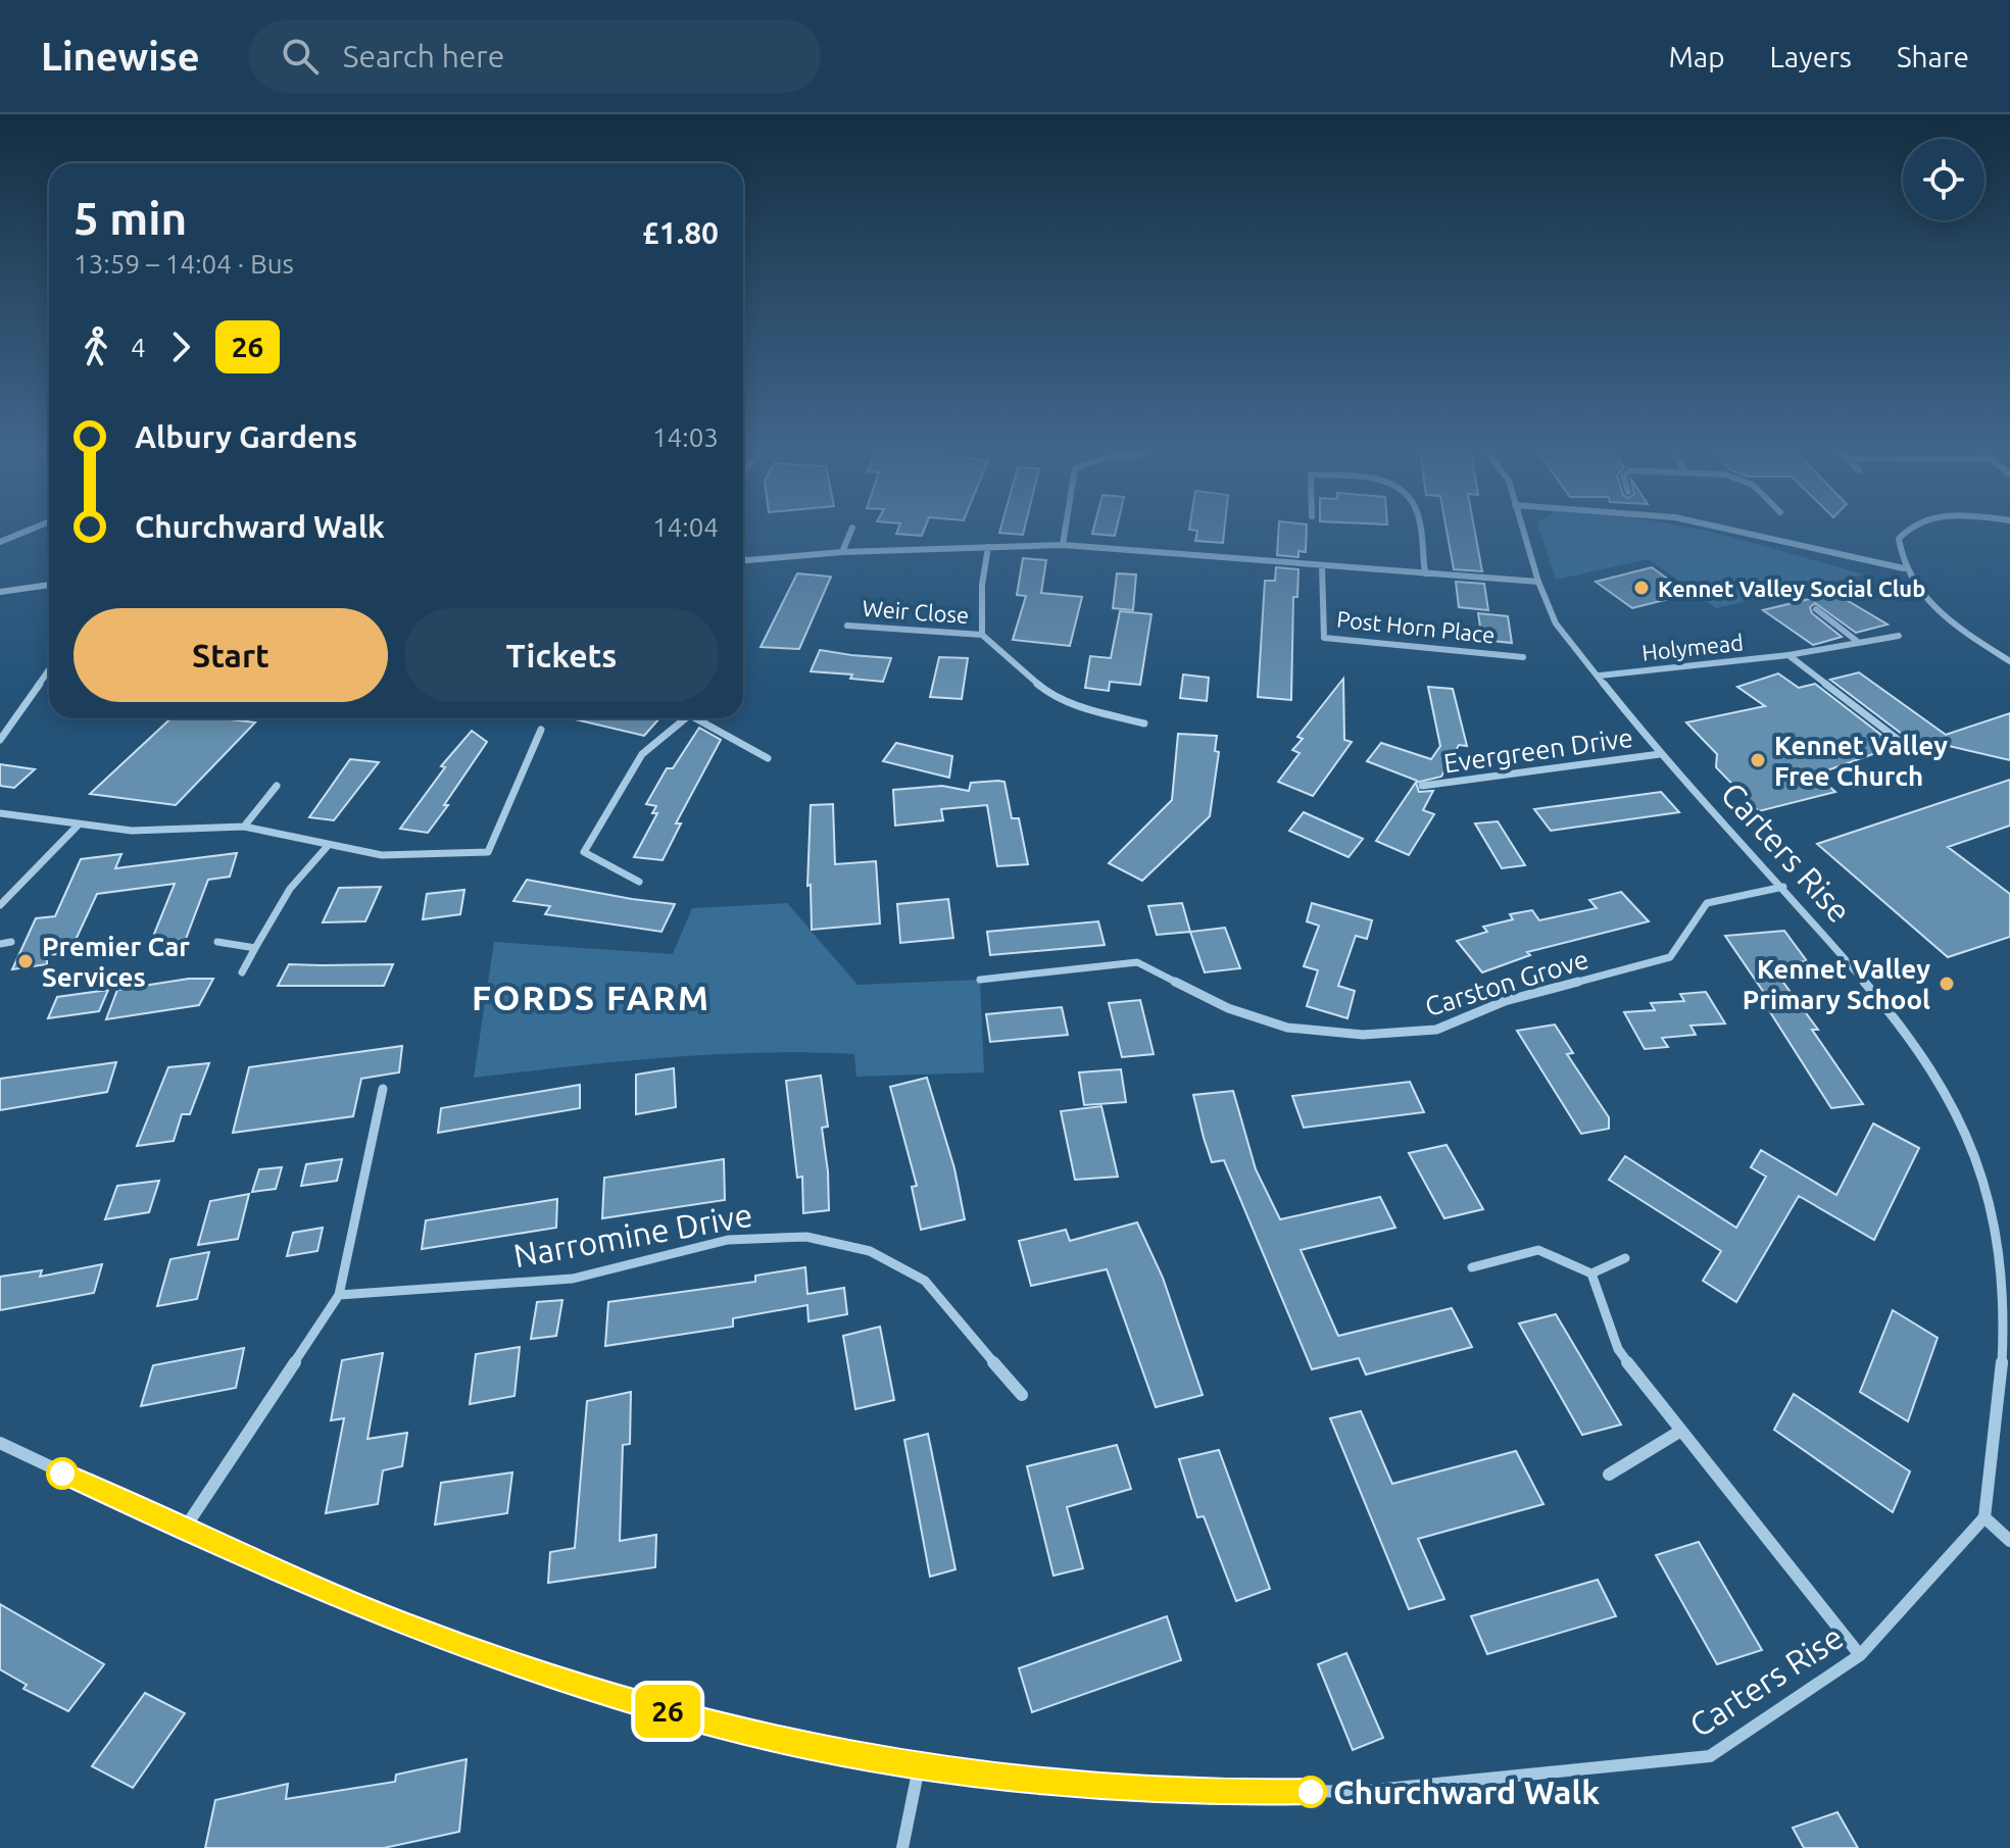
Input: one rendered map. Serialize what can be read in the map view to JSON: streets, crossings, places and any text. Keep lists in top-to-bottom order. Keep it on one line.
{"streets":{"street":["Weir Close","Post Horn Place","Holymead","Evergreen Drive","Carters Rise","Carston Grove","Narromine Drive"]},"crossings":[["Holymead","Carters Rise"],["Evergreen Drive","Carters Rise"],["Carters Rise","Carston Grove"]],"districts":["FORDS FARM"],"places":["Kennet Valley Social Club","Kennet Valley Free Church","Premier Car Services","Kennet Valley Primary School","Churchward Walk"],"lines":["bus line 26"],"page":{"header":"Linewise","search":"Search here","nav":["Map","Layers","Share"],"on_map":"26","heading":["5 min","13:59 – 14:04 · Bus","£1.80"],"legs":["4","26"],"list":[{"name":"Albury Gardens","value":"14:03"},{"name":"Churchward Walk","value":"14:04"}],"buttons":["Start","Tickets"]}}
